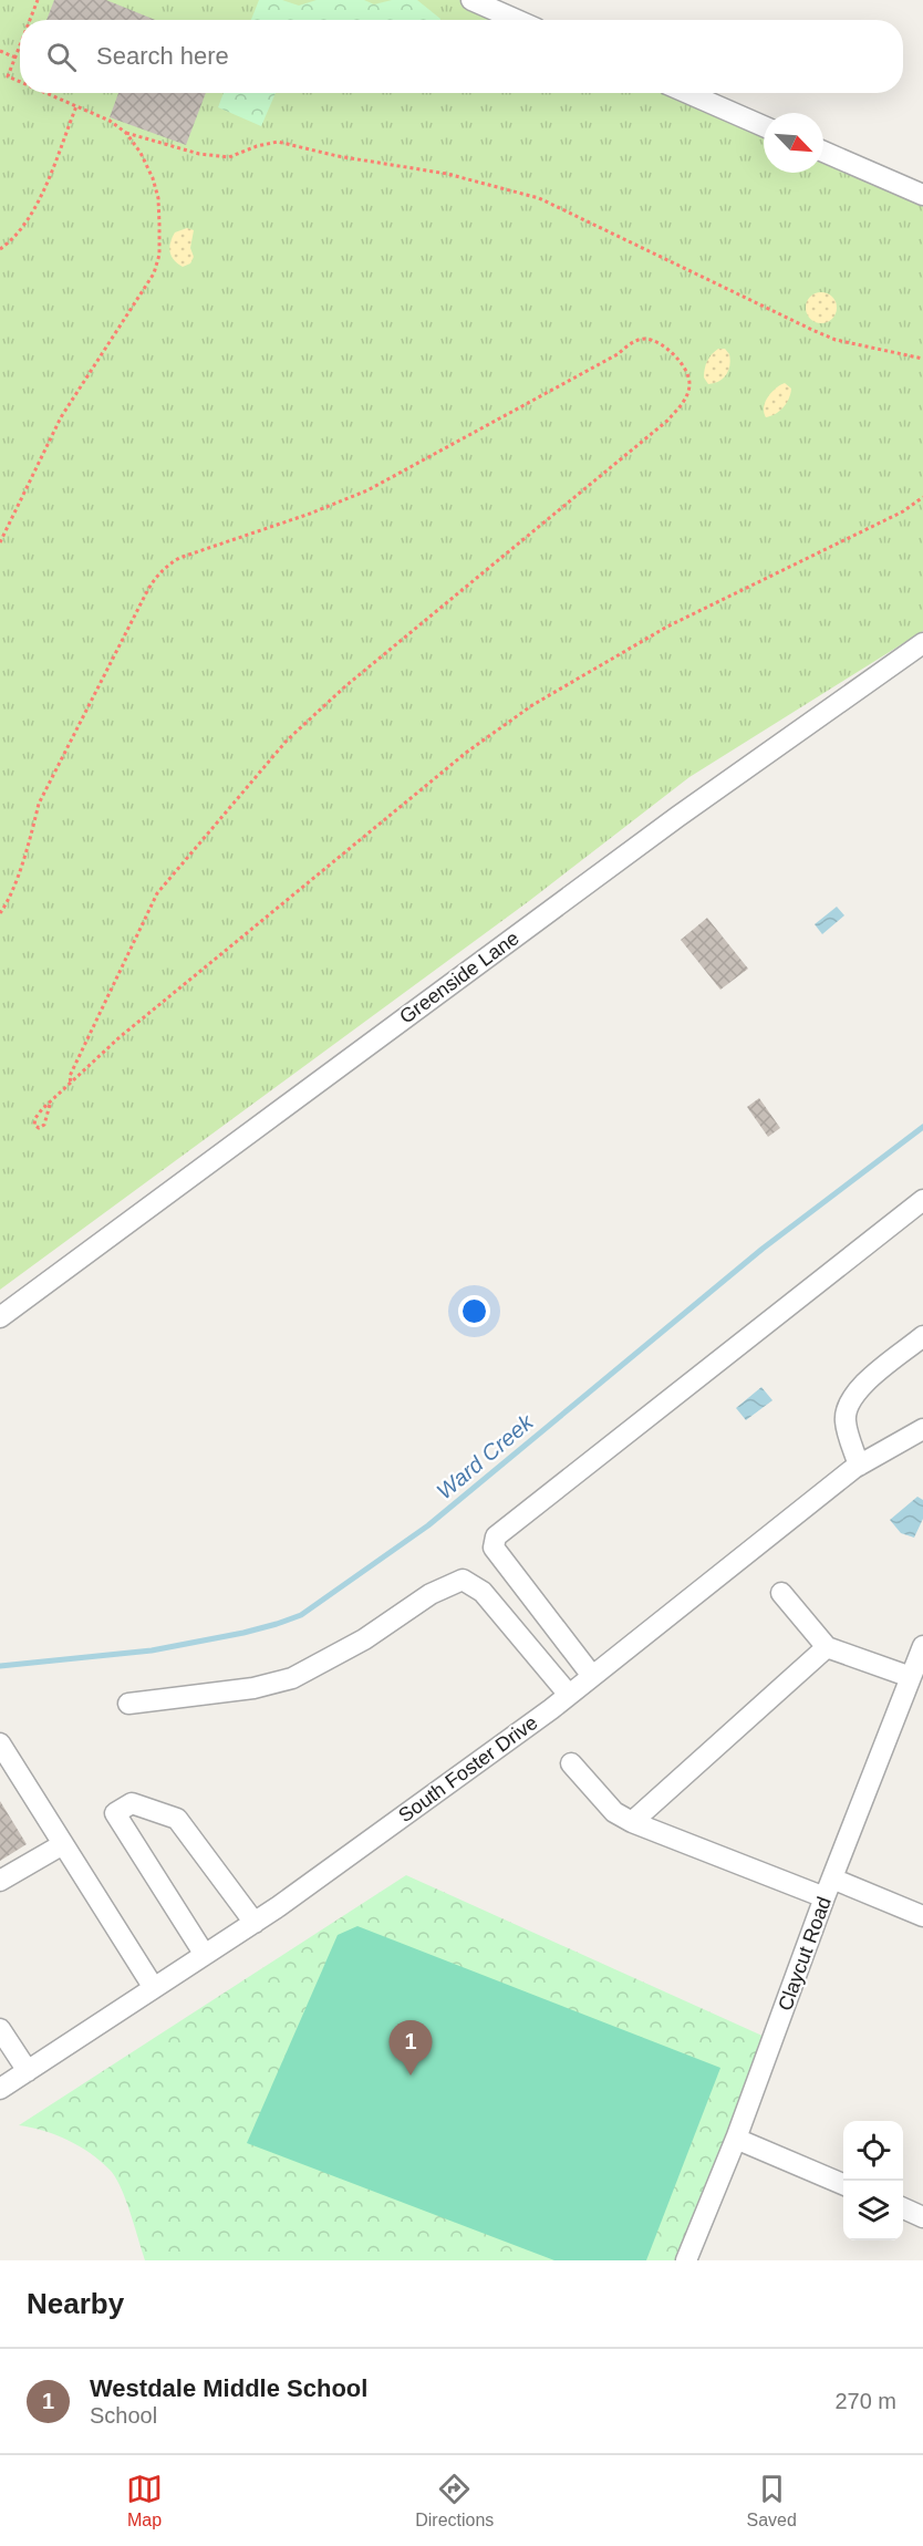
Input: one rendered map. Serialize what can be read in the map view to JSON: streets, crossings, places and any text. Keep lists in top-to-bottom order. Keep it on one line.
{"streets":{"street":["Greenside Lane","South Foster Drive","Claycut Road"]},"water":["Ward Creek"],"north":"bottom right","page":{"search":"Search here","pins":"1","heading":"Nearby","list":[{"mark":"1","name":"Westdale Middle School","note":"School","value":"270 m"}],"nav":["Map","Directions","Saved"]}}
